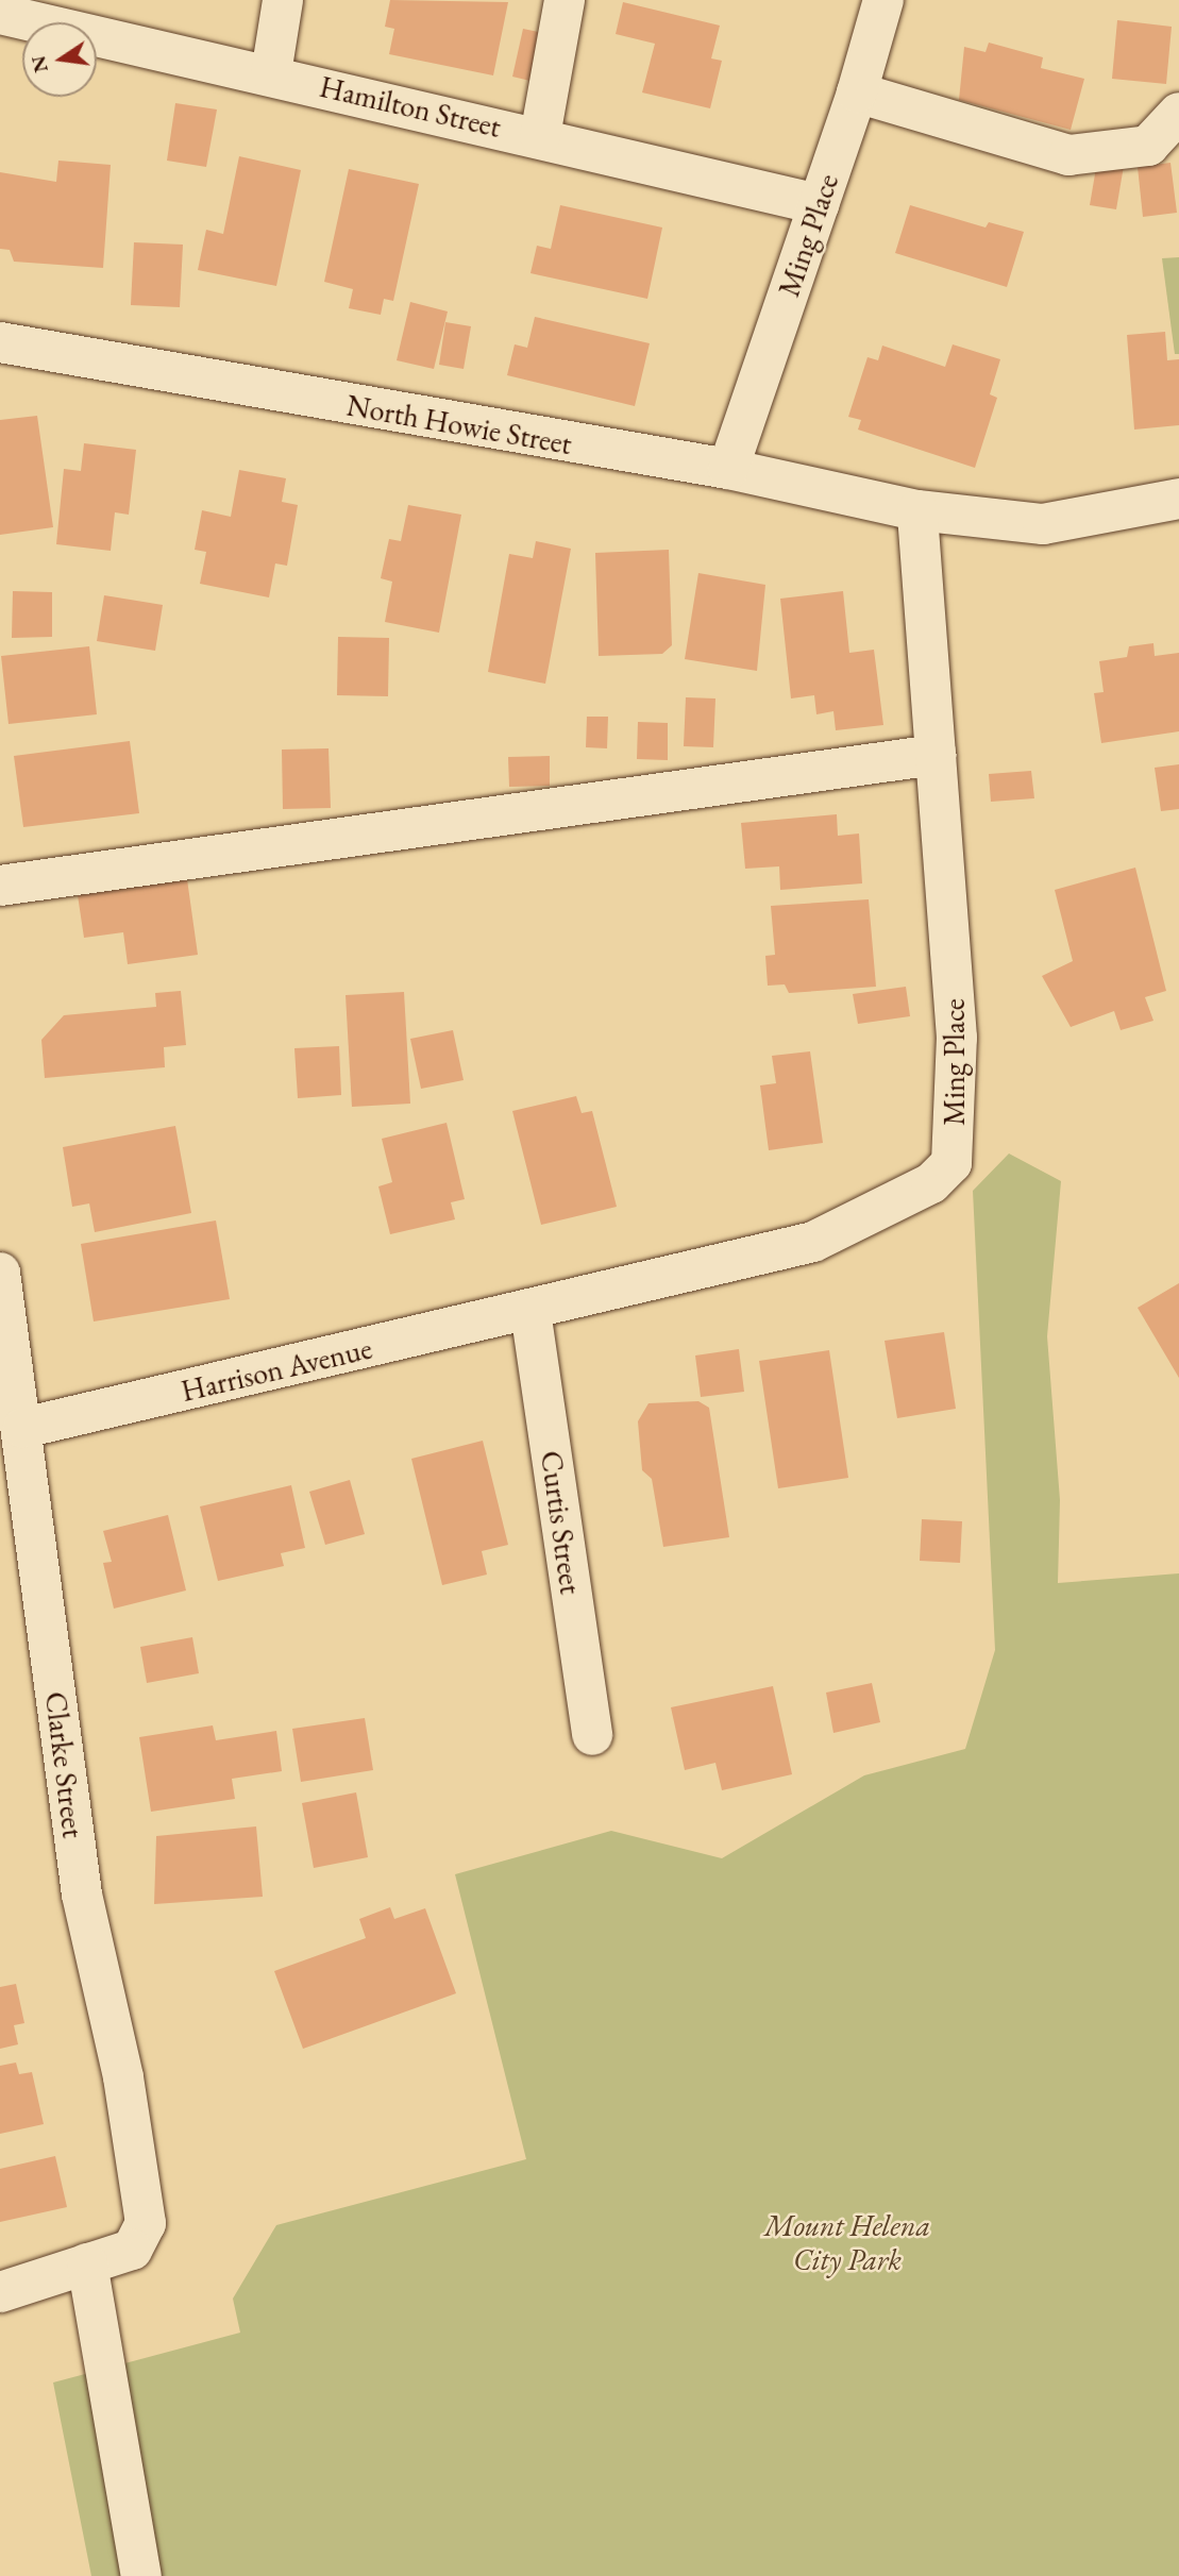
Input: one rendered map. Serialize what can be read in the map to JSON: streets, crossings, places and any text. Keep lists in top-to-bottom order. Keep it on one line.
{"streets":{"street":["Hamilton Street","Ming Place","North Howie Street","Harrison Avenue","Curtis Street","Clarke Street"]},"crossings":[["Hamilton Street","Ming Place"],["Ming Place","North Howie Street"],["Ming Place","Harrison Avenue"],["Ming Place","Curtis Street"],["Harrison Avenue","Curtis Street"],["Harrison Avenue","Clarke Street"]],"parks":["Mount Helena City Park"],"north":"left"}
